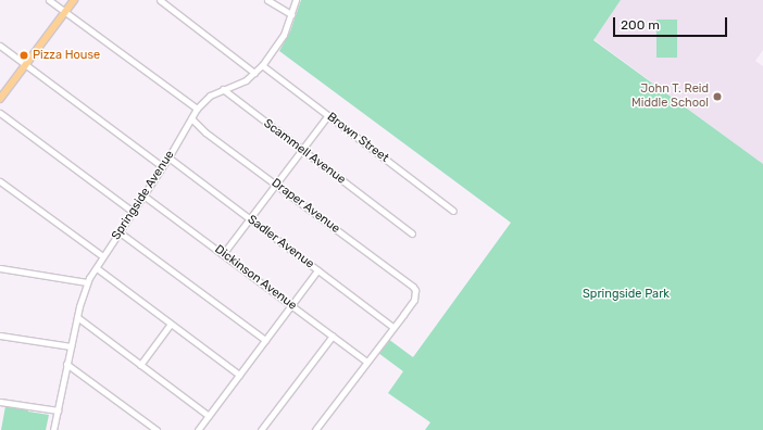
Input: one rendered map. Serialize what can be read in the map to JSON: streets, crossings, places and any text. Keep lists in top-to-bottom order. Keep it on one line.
{"streets":{"street":["Brown Street","Scammell Avenue","Springside Avenue","Draper Avenue","Sadler Avenue","Dickinson Avenue"]},"crossings":[["Brown Street","Springside Avenue"],["Scammell Avenue","Springside Avenue"],["Springside Avenue","Draper Avenue"],["Springside Avenue","Sadler Avenue"],["Springside Avenue","Dickinson Avenue"],["Draper Avenue","Sadler Avenue"]],"parks":["Springside Park"],"places":["Pizza House","John T. Reid Middle School"],"scale_bar":"200 m"}
